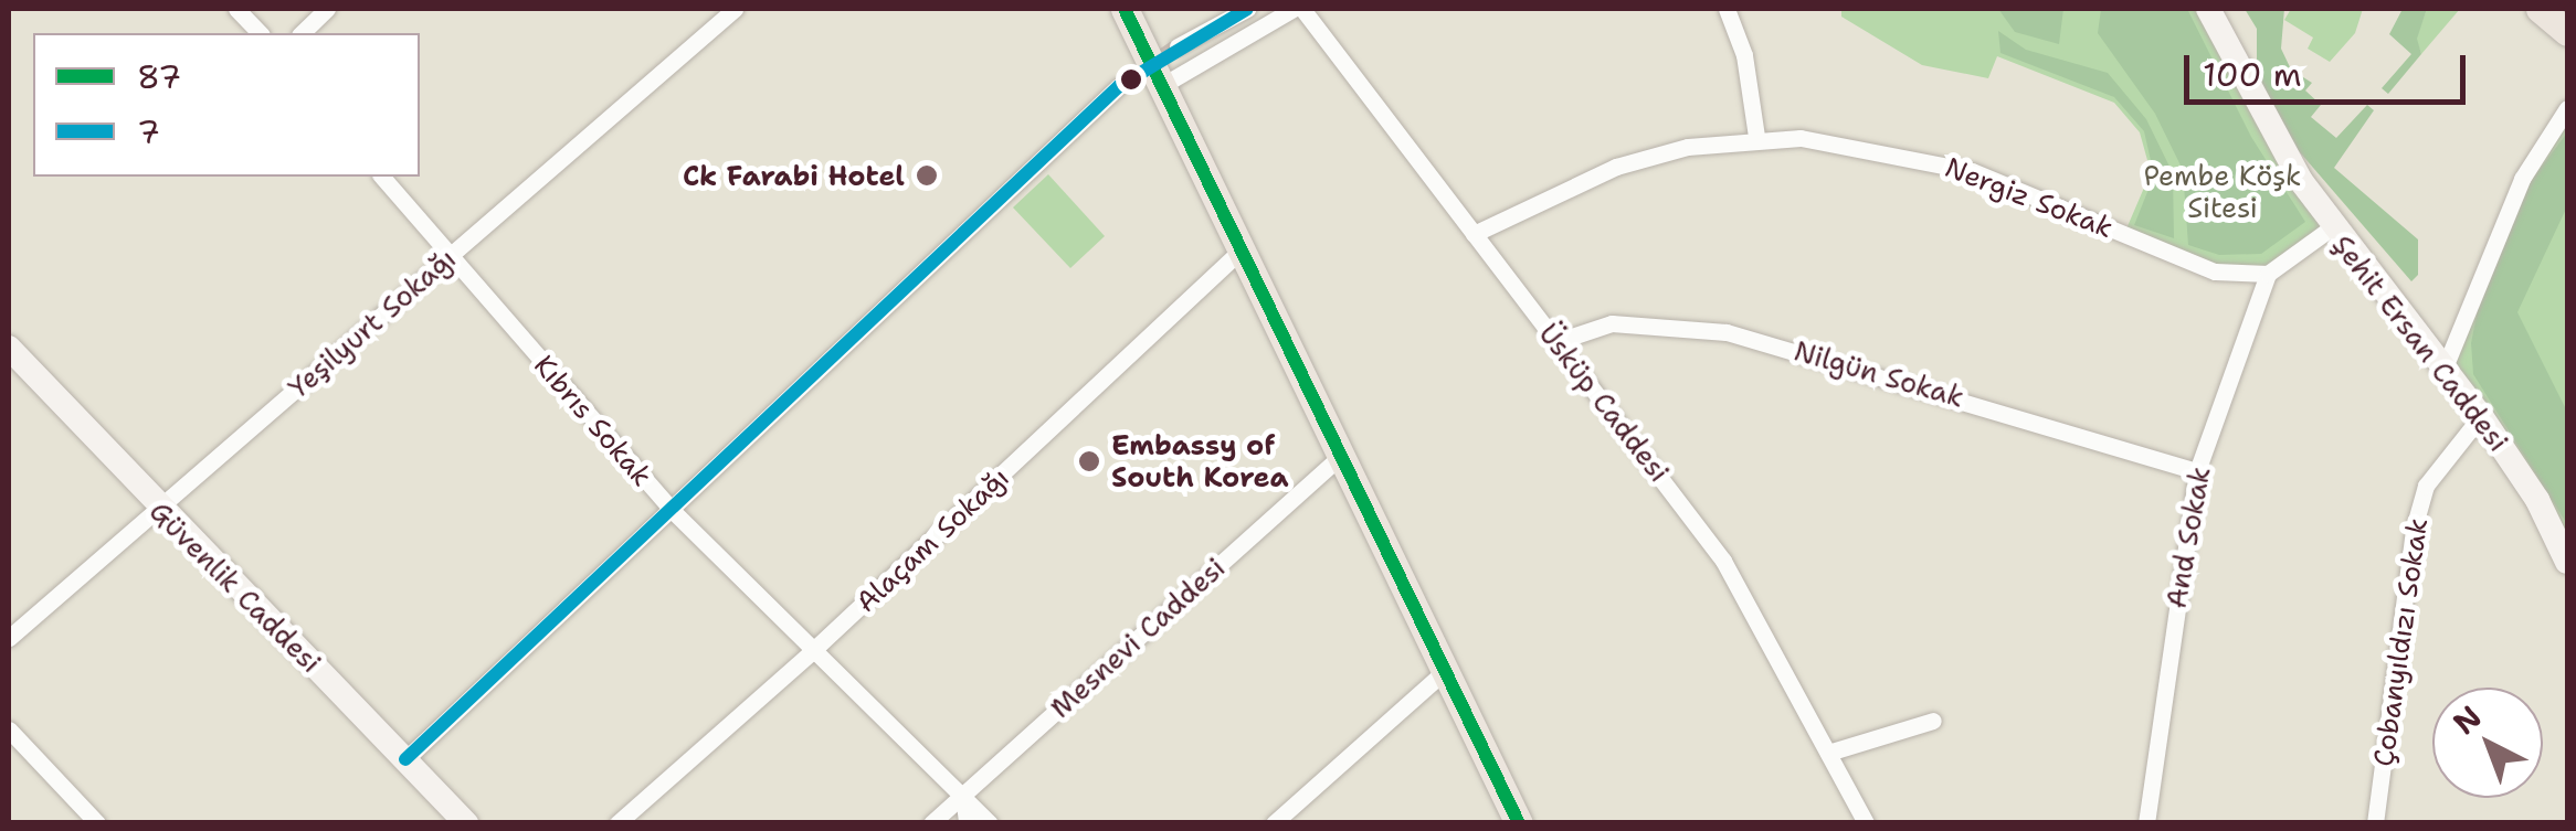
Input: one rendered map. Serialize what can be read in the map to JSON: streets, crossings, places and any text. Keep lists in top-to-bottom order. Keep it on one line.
{"streets":{"main road":["Şehit Ersan Caddesi","Güvenlik Caddesi"],"street":["Nergiz Sokak","Yeşilyurt Sokağı","Nilgün Sokak","Üsküp Caddesi","Kıbrıs Sokak","And Sokak","Alaçam Sokağı","Mesnevi Caddesi","Çobanyıldızı Sokak"]},"crossings":[["Nergiz Sokak","Üsküp Caddesi"],["Nergiz Sokak","And Sokak"],["Yeşilyurt Sokağı","Kıbrıs Sokak"],["Yeşilyurt Sokağı","Güvenlik Caddesi"],["Şehit Ersan Caddesi","Çobanyıldızı Sokak"],["Nilgün Sokak","Üsküp Caddesi"],["Nilgün Sokak","And Sokak"],["Kıbrıs Sokak","Alaçam Sokağı"],["Kıbrıs Sokak","Mesnevi Caddesi"]],"parks":["Pembe Köşk Sitesi"],"places":["Ck Farabi Hotel","Embassy of South Korea"],"lines":["transit line 87","transit line 7"],"legend":["87","7"],"scale_bar":"100 m","north":"top left"}
